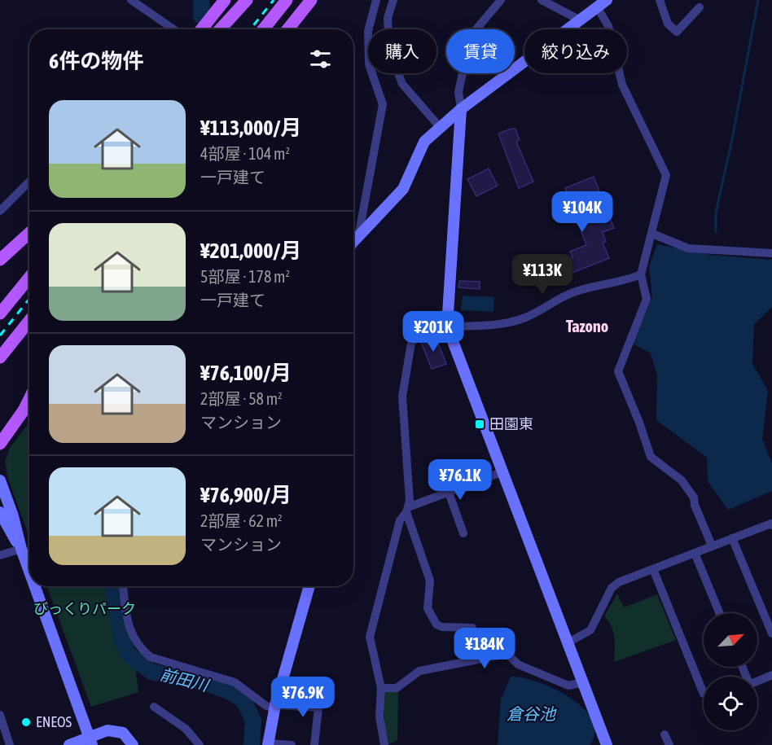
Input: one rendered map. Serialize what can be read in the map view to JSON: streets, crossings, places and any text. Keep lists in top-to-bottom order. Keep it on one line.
{"districts":["Tazono"],"water":["前田川","倉谷池"],"parks":["びっくりパーク"],"places":{"transit":["田園東"],"other":["ENEOS"]},"north":"top right","page":{"chip":["購入","賃貸","絞り込み"],"heading":"6件の物件","list":[{"name":"¥113,000/月","note":"4部屋 · 104 m² · 一戸建て"},{"name":"¥201,000/月","note":"5部屋 · 178 m² · 一戸建て"},{"name":"¥76,100/月","note":"2部屋 · 58 m² · マンション"},{"name":"¥76,900/月","note":"2部屋 · 62 m² · マンション"}],"price":["¥104K","¥113K","¥201K","¥76.1K","¥184K","¥76.9K"]}}
